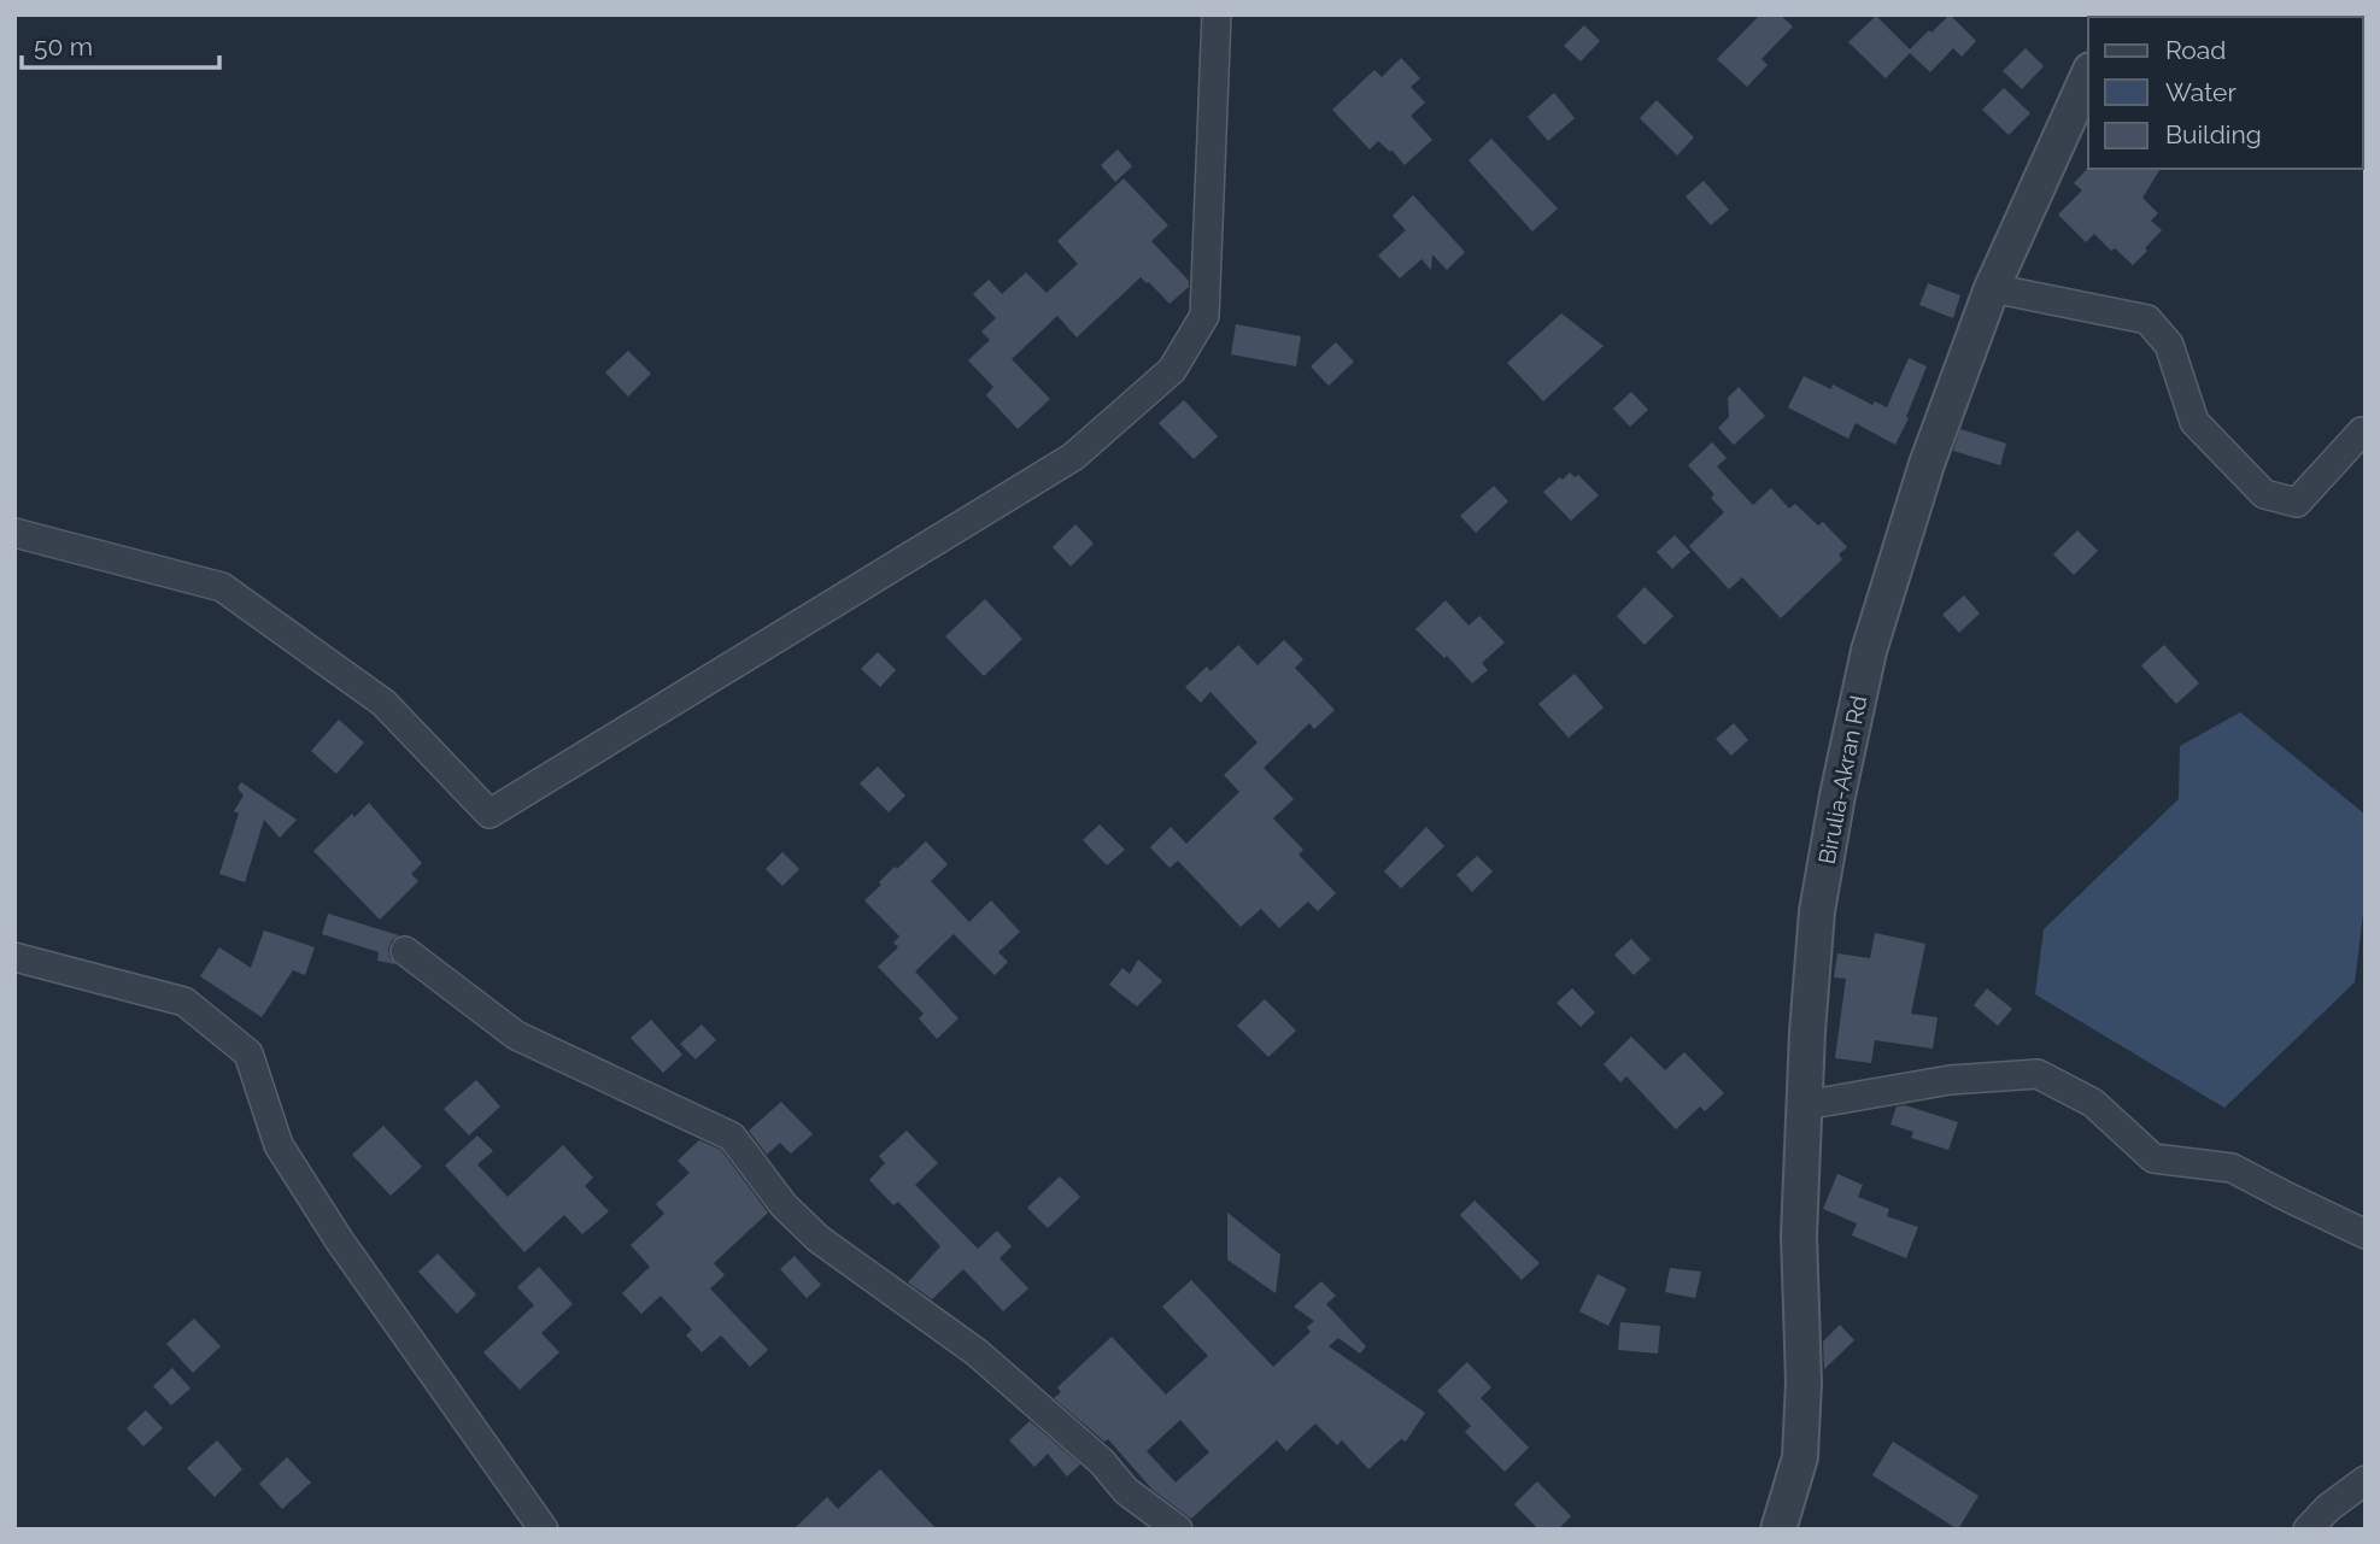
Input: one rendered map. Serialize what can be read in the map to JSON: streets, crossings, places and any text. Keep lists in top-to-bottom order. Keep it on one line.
{"streets":{"street":["Birulia-Akran Rd"]},"legend":["Road","Water","Building"],"scale_bar":"50 m"}
